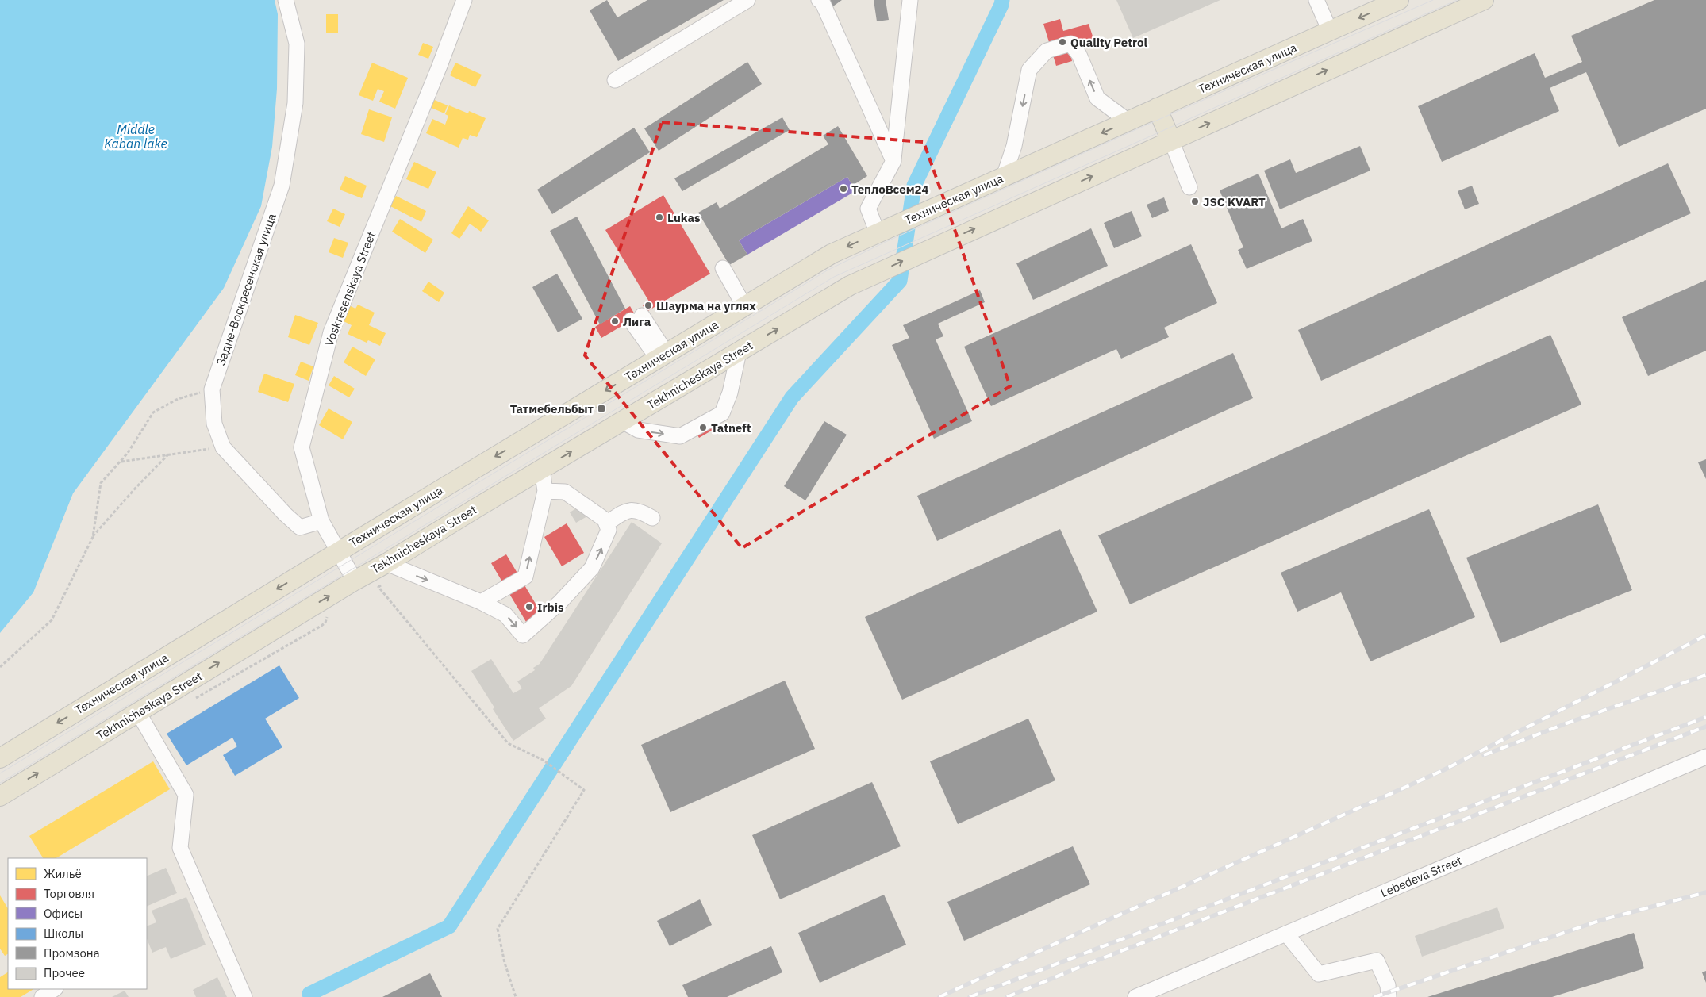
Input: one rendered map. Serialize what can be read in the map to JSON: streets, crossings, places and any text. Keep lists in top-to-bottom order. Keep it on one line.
{"streets":{"main road":["Техническая улица","Tekhnicheskaya Street"],"street":["Voskresenskaya Street","Задне-Воскресенская улица","Lebedeva Street"]},"crossings":[["Техническая улица","Voskresenskaya Street"],["Voskresenskaya Street","Задне-Воскресенская улица"],["Voskresenskaya Street","Tekhnicheskaya Street"]],"one_way":["Техническая улица","Tekhnicheskaya Street"],"water":["Middle Kaban lake"],"places":{"other":["Quality Petrol","ТеплоВсем24","JSC KVART","Lukas","Шаурма на углях","Лига","Tatneft","Irbis"],"transit":["Татмебельбыт"]},"legend":["Жильё","Торговля","Офисы","Школы","Промзона","Прочее"]}
